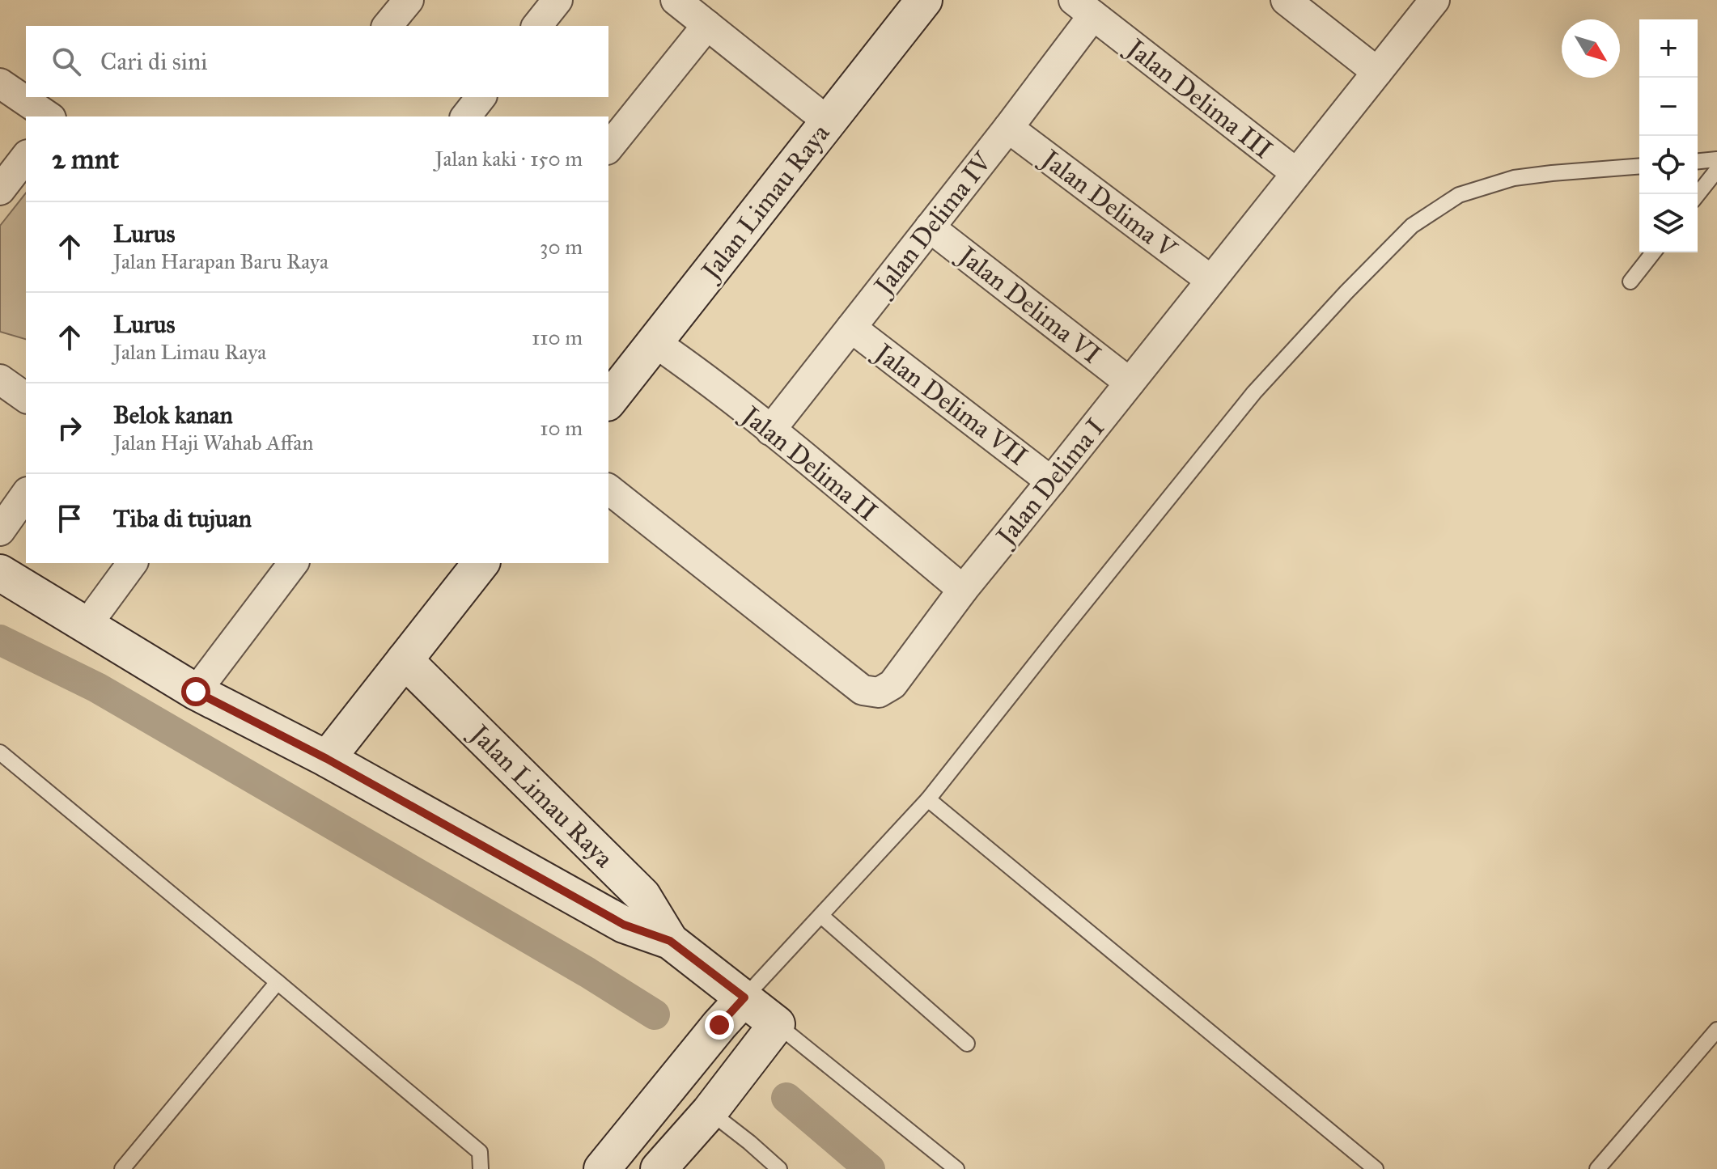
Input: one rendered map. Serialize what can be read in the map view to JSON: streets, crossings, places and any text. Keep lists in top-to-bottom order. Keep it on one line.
{"streets":{"street":["Jalan Delima III","Jalan Limau Raya","Jalan Delima V","Jalan Delima IV","Jalan Delima VI","Jalan Delima VII","Jalan Delima II","Jalan Delima I"]},"crossings":[["Jalan Delima III","Jalan Delima IV"],["Jalan Delima III","Jalan Delima I"],["Jalan Limau Raya","Jalan Delima II"],["Jalan Delima V","Jalan Delima IV"],["Jalan Delima V","Jalan Delima I"],["Jalan Delima IV","Jalan Delima VI"],["Jalan Delima IV","Jalan Delima VII"],["Jalan Delima IV","Jalan Delima II"],["Jalan Delima VI","Jalan Delima I"],["Jalan Delima VII","Jalan Delima I"],["Jalan Delima II","Jalan Delima I"]],"north":"bottom right","page":{"map_buttons":["+","−"],"search":"Cari di sini","heading":["2 mnt","Jalan kaki · 150 m"],"list":[["Lurus","Jalan Harapan Baru Raya","30 m"],["Lurus","Jalan Limau Raya","110 m"],["Belok kanan","Jalan Haji Wahab Affan","10 m"],"Tiba di tujuan"]}}
